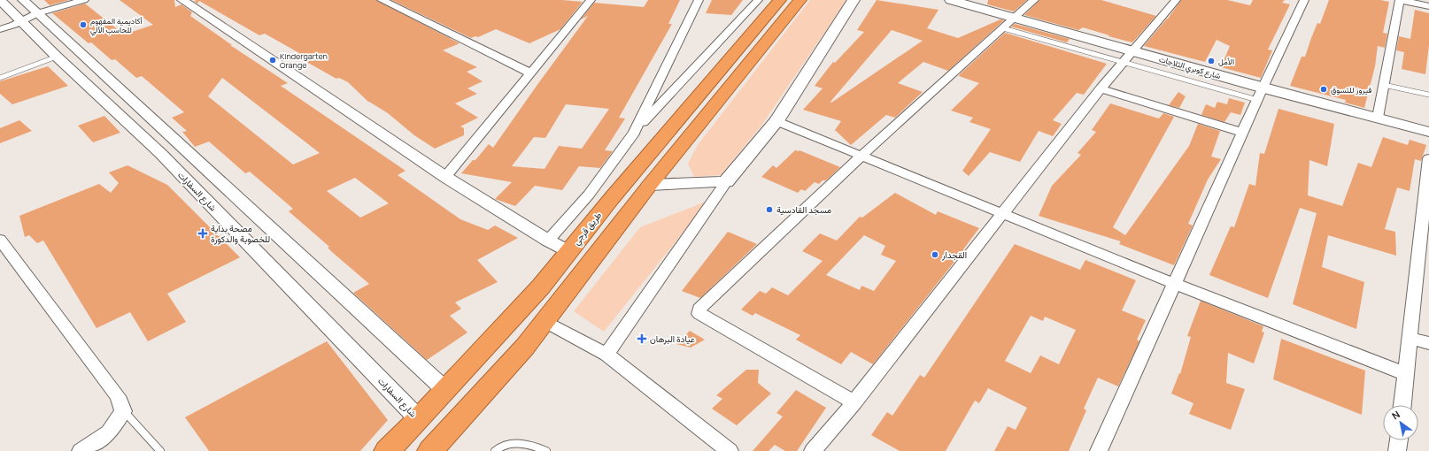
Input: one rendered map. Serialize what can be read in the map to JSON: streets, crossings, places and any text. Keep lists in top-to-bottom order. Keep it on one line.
{"streets":{"highway":["طريق قرجي"],"main road":["شارع كوبري الثلاجات"],"street":["شارع السفارات"]},"crossings":[["شارع السفارات","طريق قرجي"]],"places":{"other":["أكاديمية المفهوم للحاسب الآلي","Kindergarten Orange","الأمل","فيروز للتسوق","مسجد القادسية","القجدار"],"health":["مصحة بداية للخصوبة والدكورة","عيادة البرهان"]},"north":"top left"}
